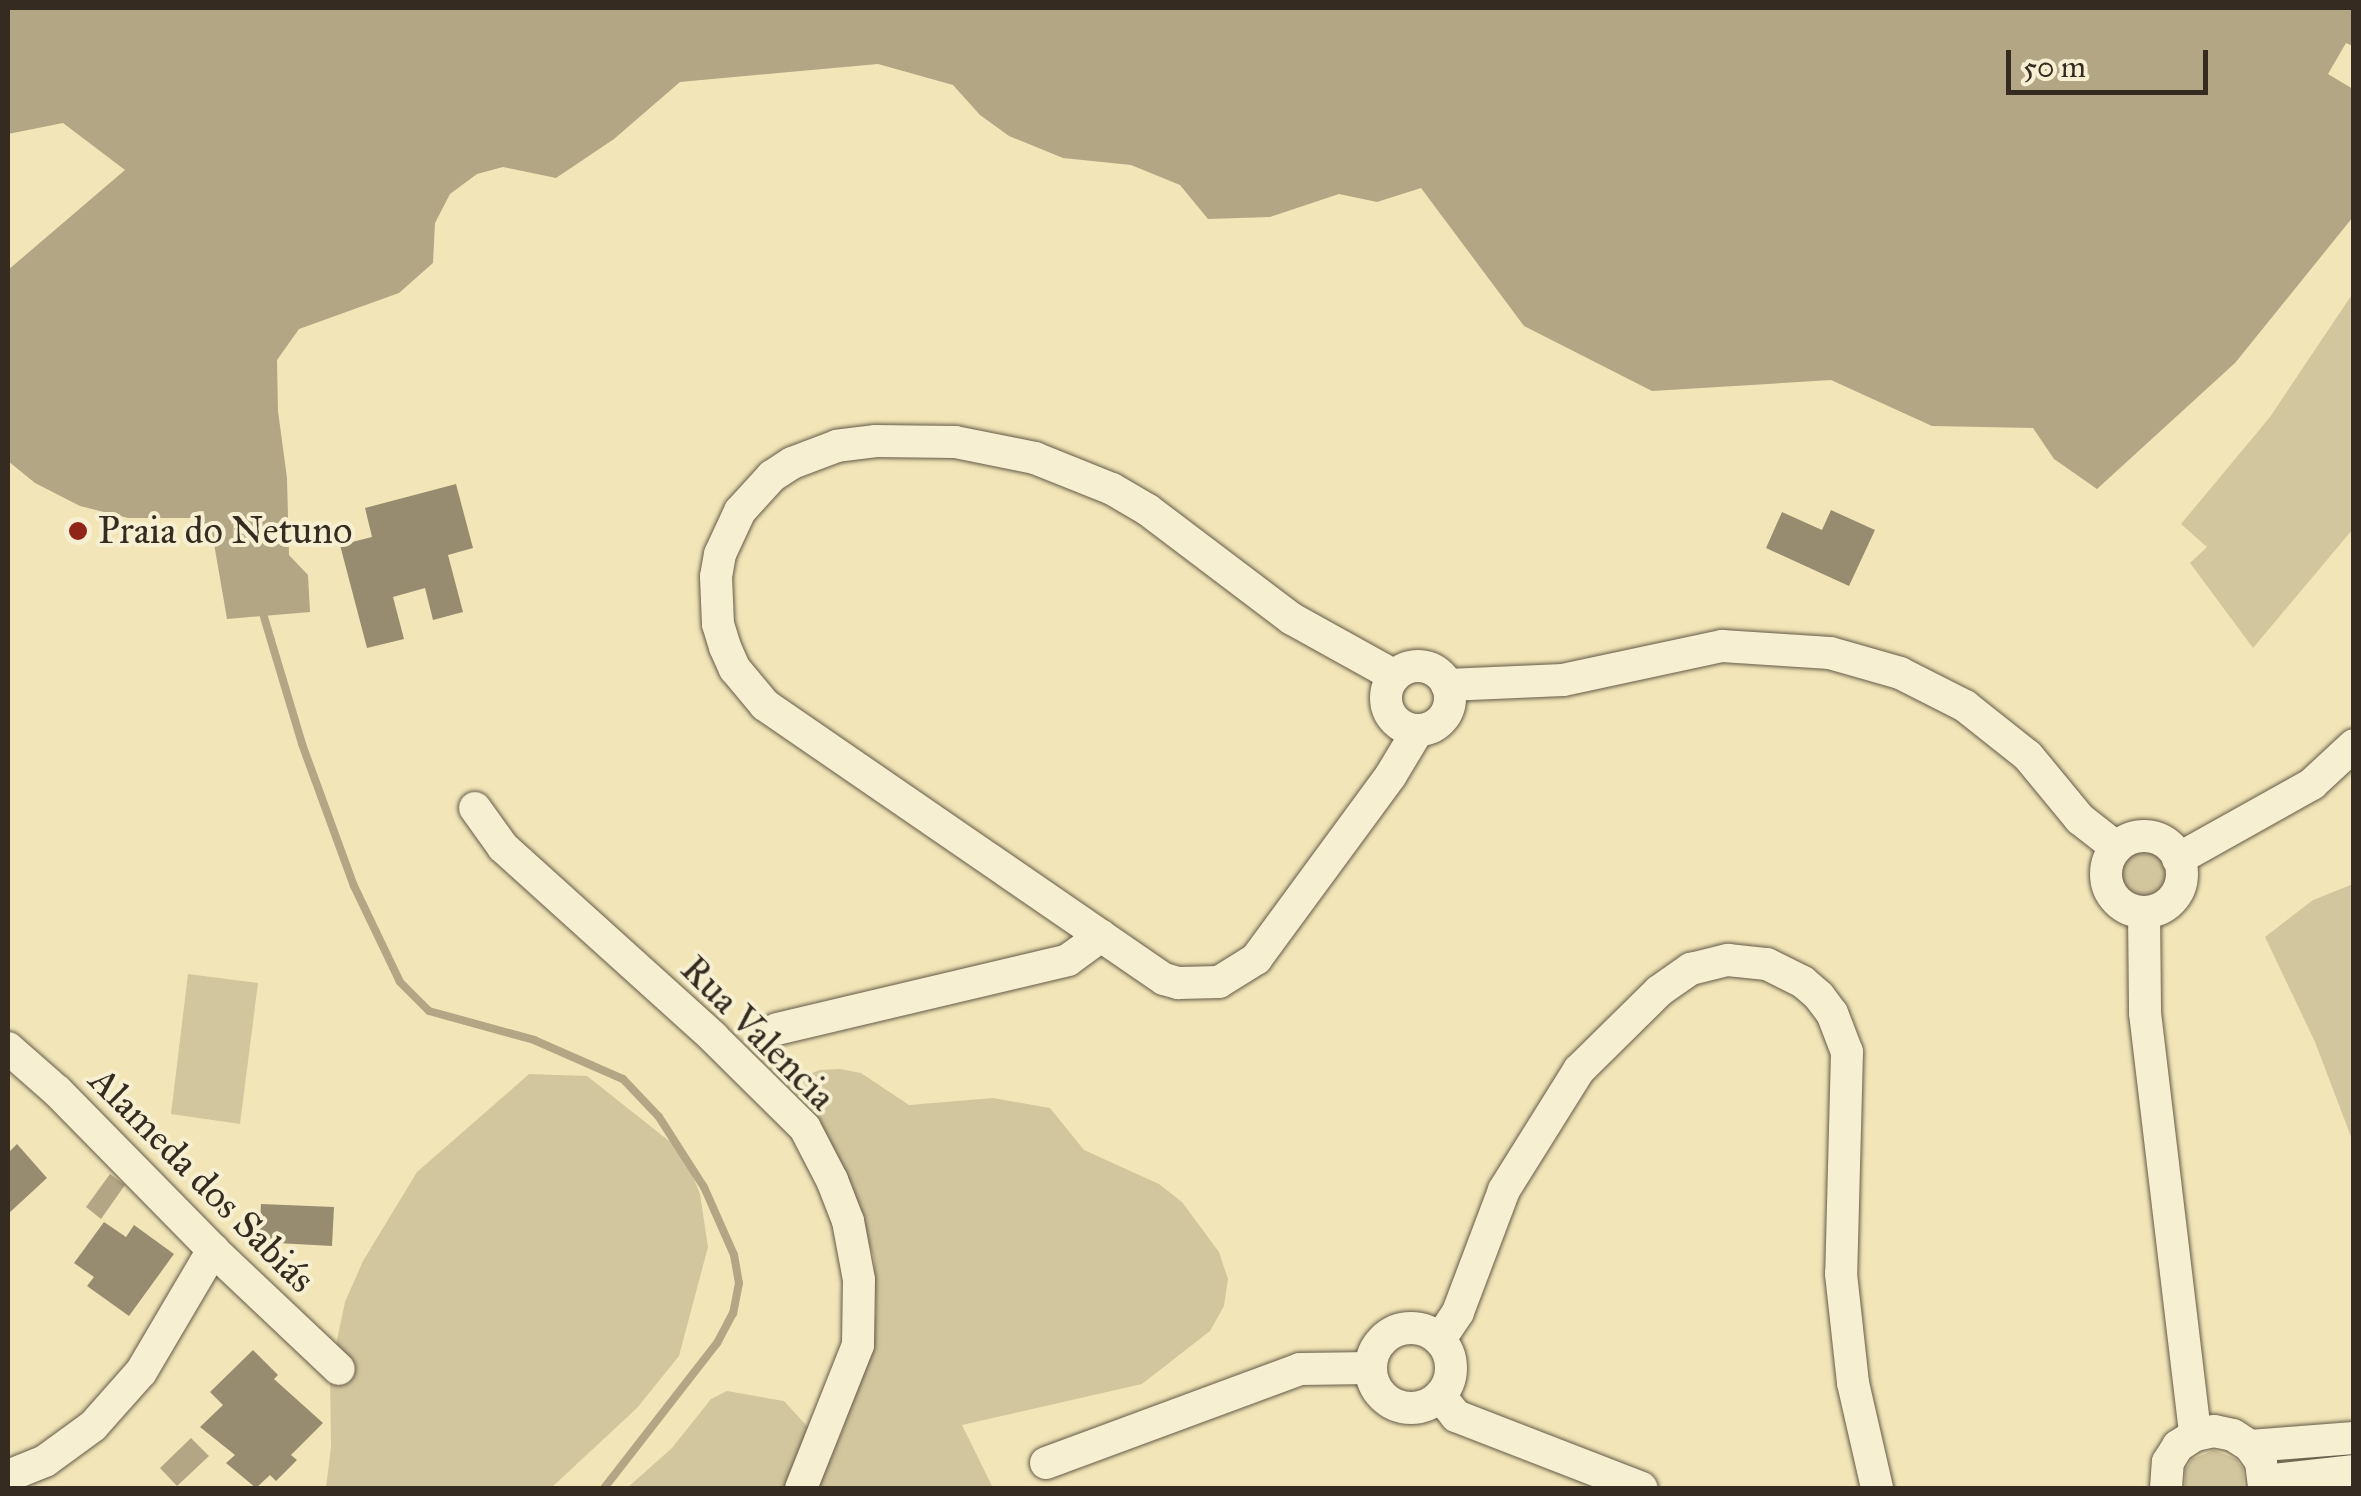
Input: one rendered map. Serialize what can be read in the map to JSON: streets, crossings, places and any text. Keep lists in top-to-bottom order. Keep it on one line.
{"streets":{"street":["Rua Valencia","Alameda dos Sabiás"]},"places":["Praia do Netuno"],"scale_bar":"50 m"}
